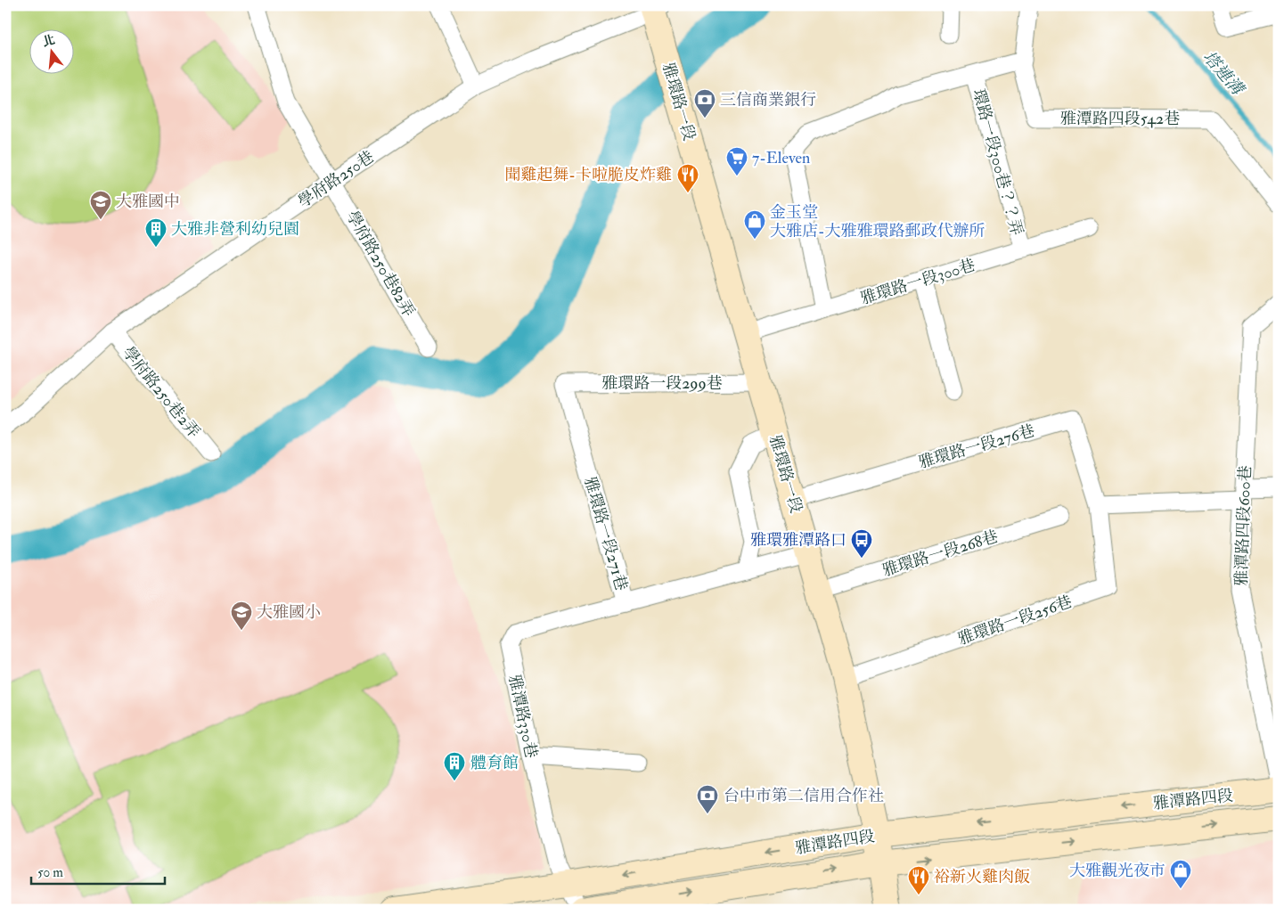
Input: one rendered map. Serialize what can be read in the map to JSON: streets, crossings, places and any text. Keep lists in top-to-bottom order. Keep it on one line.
{"streets":{"street":["雅環路一段","雅潭路四段542巷","環路一段300巷？？弄","學府路250巷","學府路250巷82弄","雅環路一段300巷","雅環路一段299巷","學府路250巷2弄","雅環路一段276巷","雅潭路四段600巷","雅環路一段271巷","雅環路一段268巷","雅環路一段256巷","雅潭路330巷","雅潭路四段"]},"crossings":[["雅環路一段","學府路250巷"],["雅環路一段","雅環路一段300巷"],["雅環路一段","雅環路一段299巷"],["雅環路一段","雅環路一段276巷"],["雅環路一段","雅環路一段271巷"],["雅環路一段","雅環路一段268巷"],["雅環路一段","雅環路一段256巷"],["雅環路一段","雅潭路四段"],["環路一段300巷？？弄","雅環路一段300巷"],["學府路250巷","學府路250巷82弄"],["學府路250巷","學府路250巷2弄"],["雅環路一段299巷","雅環路一段271巷"],["雅環路一段276巷","雅環路一段256巷"],["雅環路一段271巷","雅潭路330巷"],["雅潭路330巷","雅潭路四段"]],"water":["塔連溝"],"places":{"bank":["三信商業銀行","台中市第二信用合作社"],"supermarket":["7-Eleven"],"restaurant":["聞雞起舞-卡啦脆皮炸雞","裕新火雞肉飯"],"school or university":["大雅國中","大雅國小"],"shop":["金玉堂 大雅店-大雅雅環路郵政代辦所","大雅觀光夜市"],"building":["大雅非營利幼兒園","體育館"],"bus stop":["雅環雅潭路口"]},"scale_bar":"50 m","north":"top"}
